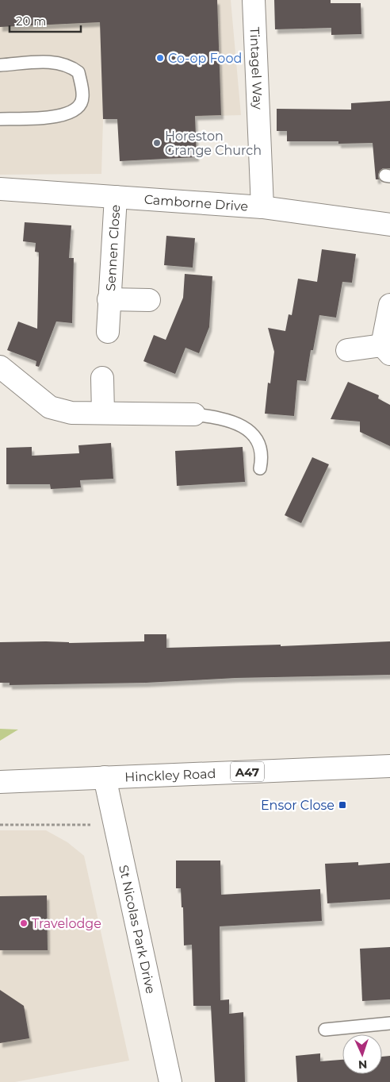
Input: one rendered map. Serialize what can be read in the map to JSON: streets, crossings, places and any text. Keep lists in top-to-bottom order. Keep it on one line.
{"streets":{"street":["Tintagel Way","Camborne Drive","Sennen Close","A47","Hinckley Road","St Nicolas Park Drive"]},"crossings":[["Tintagel Way","Camborne Drive"],["Camborne Drive","Sennen Close"],["Hinckley Road","St Nicolas Park Drive"]],"places":{"other":["Co-op Food","Horeston Grange Church","Travelodge"],"transit":["Ensor Close"]},"scale_bar":"20 m","north":"bottom"}
